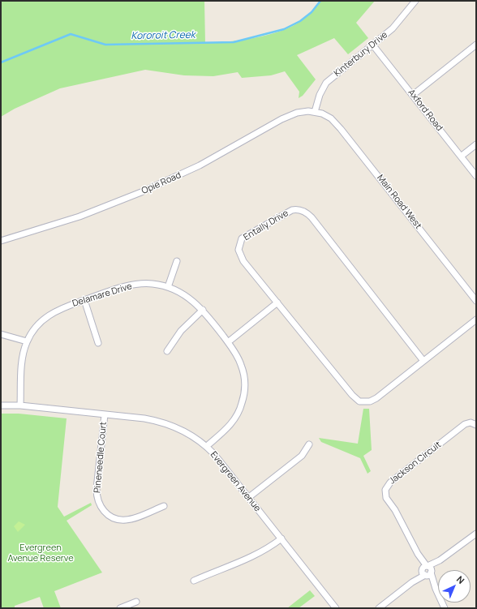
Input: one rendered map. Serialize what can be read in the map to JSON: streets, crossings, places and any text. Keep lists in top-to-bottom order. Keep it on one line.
{"streets":{"street":["Kinterbury Drive","Axford Road","Opie Road","Main Road West","Entally Drive","Delamare Drive","Pineneedle Court","Jackson Circuit","Evergreen Avenue"]},"crossings":[["Kinterbury Drive","Axford Road"],["Kinterbury Drive","Opie Road"],["Kinterbury Drive","Main Road West"],["Opie Road","Main Road West"],["Delamare Drive","Evergreen Avenue"],["Pineneedle Court","Evergreen Avenue"]],"water":["Kororoit Creek"],"parks":["Evergreen Avenue Reserve"],"north":"top right"}
